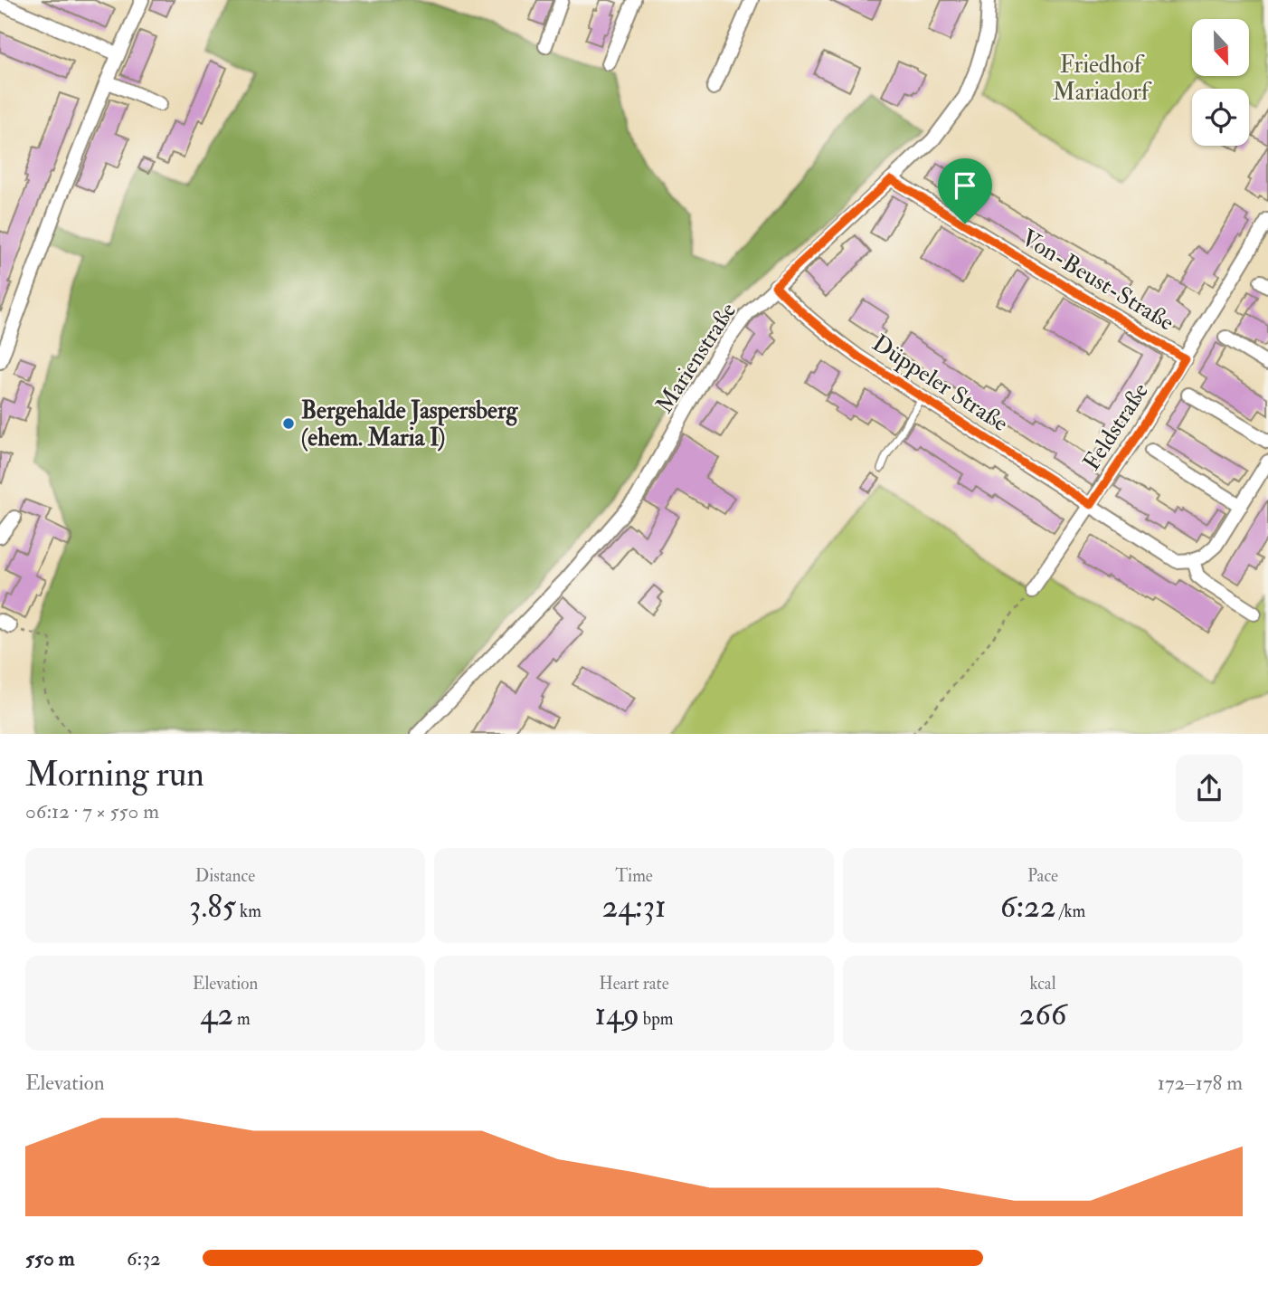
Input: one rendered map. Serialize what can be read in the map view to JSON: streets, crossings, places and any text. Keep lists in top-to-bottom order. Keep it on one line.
{"streets":{"street":["Von-Beust-Straße","Marienstraße","Düppeler Straße","Feldstraße"]},"crossings":[["Von-Beust-Straße","Marienstraße"],["Von-Beust-Straße","Feldstraße"],["Marienstraße","Düppeler Straße"],["Düppeler Straße","Feldstraße"]],"parks":["Friedhof Mariadorf"],"places":["Bergehalde Jaspersberg (ehem. Maria I)"],"north":"bottom","page":{"heading":["Morning run","06:12 · 7 × 550 m"],"stats":[["Distance","3.85 km"],["Time","24:31"],["Pace","6:22 /km"],["Elevation","42 m"],["Heart rate","149 bpm"],["kcal","266"]],"chart":["Elevation","172–178 m"],"list":[{"name":"550 m","note":"6:32"}]}}
